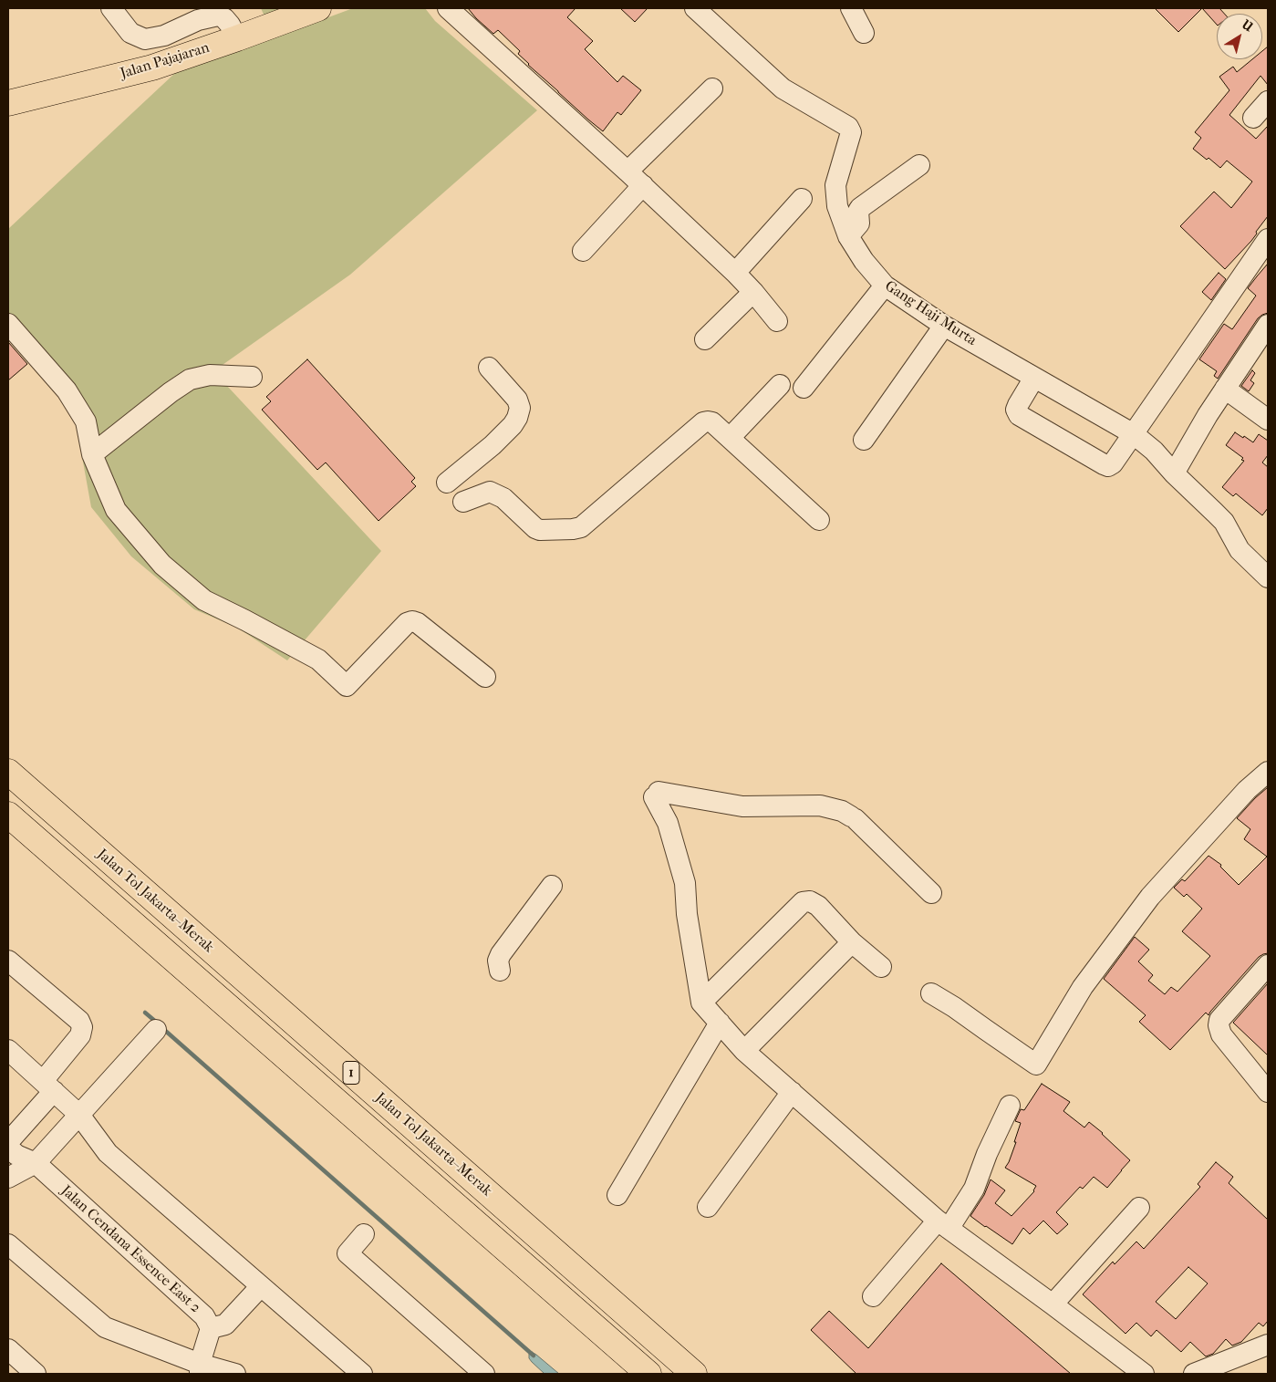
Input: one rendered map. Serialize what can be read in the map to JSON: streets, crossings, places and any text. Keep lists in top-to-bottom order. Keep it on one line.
{"streets":{"main road":["Jalan Pajajaran","Jalan Tol Jakarta–Merak","1"],"street":["Gang Haji Murta","Jalan Cendana Essence East 2"]},"north":"top right"}
